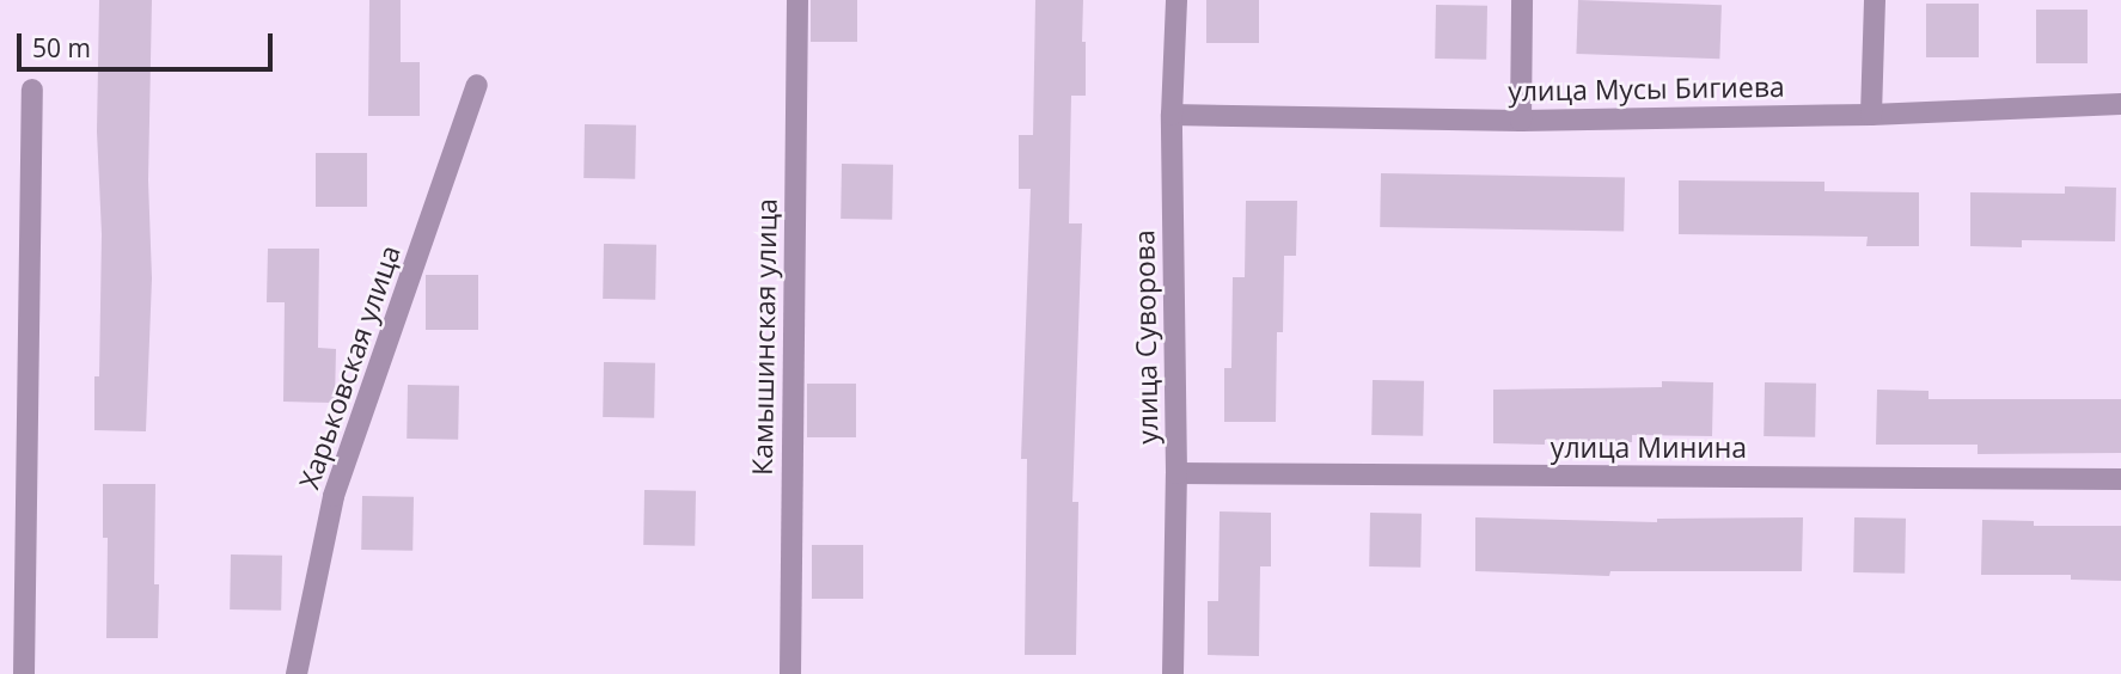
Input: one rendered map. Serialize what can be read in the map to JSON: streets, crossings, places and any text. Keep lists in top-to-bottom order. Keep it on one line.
{"streets":{"street":["улица Мусы Бигиева","Камышинская улица","улица Суворова","Харьковская улица","улица Минина"]},"crossings":[["улица Мусы Бигиева","улица Суворова"],["улица Суворова","улица Минина"]],"scale_bar":"50 m"}
